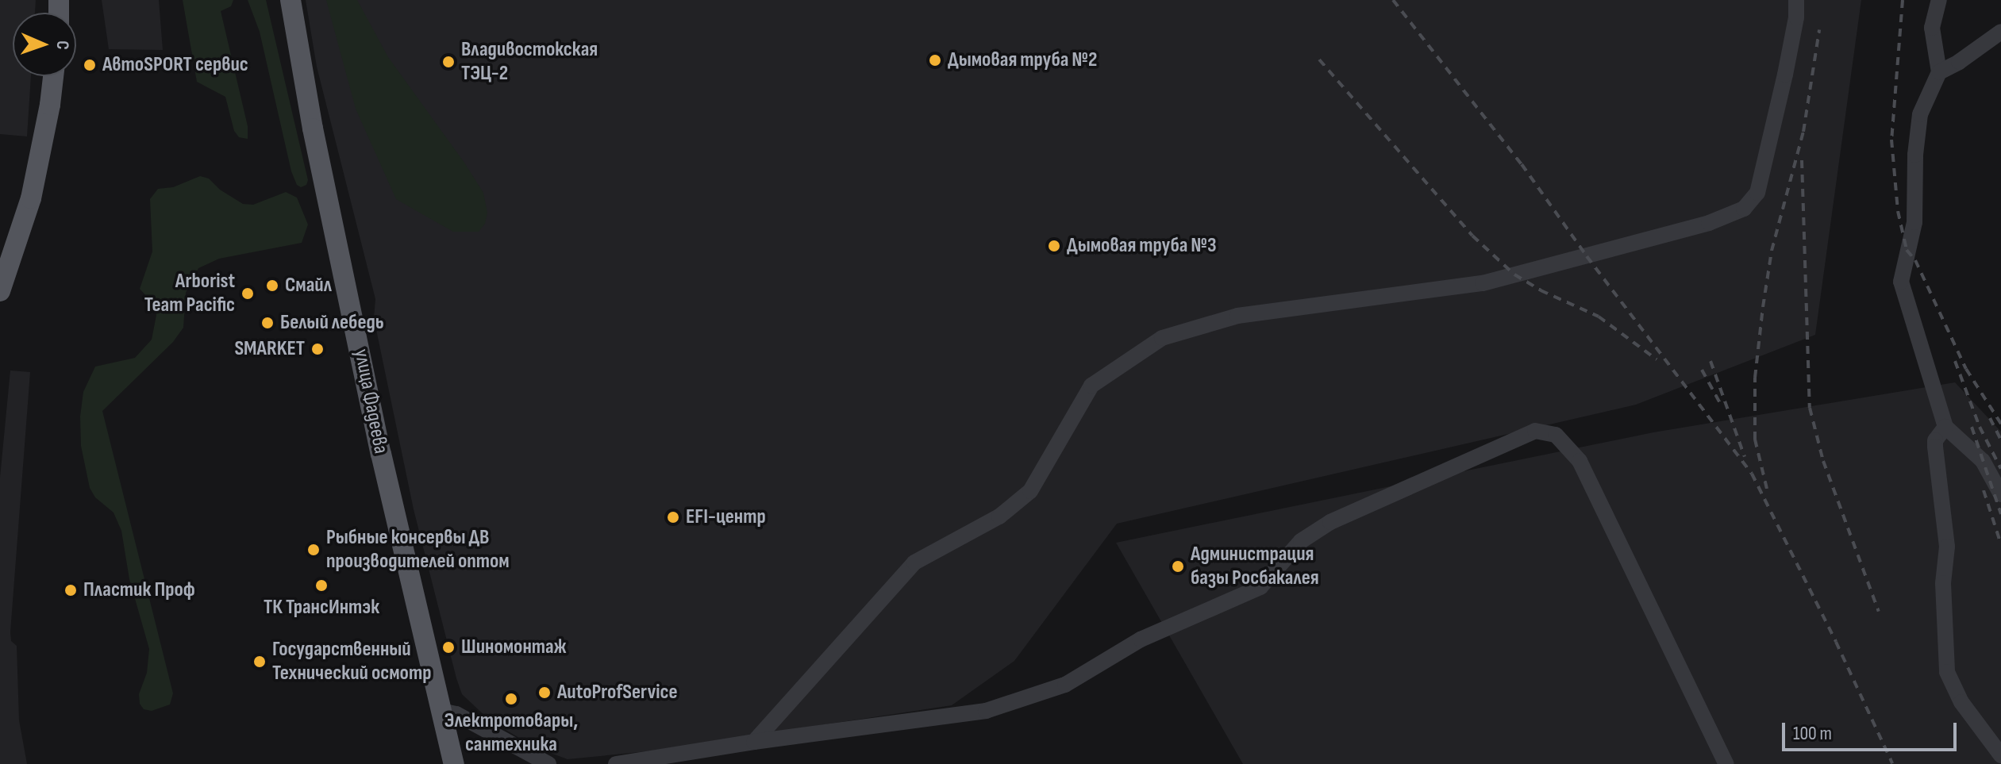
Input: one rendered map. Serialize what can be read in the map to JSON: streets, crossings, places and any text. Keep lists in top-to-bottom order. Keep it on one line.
{"streets":{"main road":["улица Фадеева"]},"places":["Дымовая труба №2","Владивостокская ТЭЦ-2","АвтоSPORT сервис","Дымовая труба №3","Смайл","Arborist Team Pacific","Белый лебедь","SMARKET","EFI-центр","Рыбные консервы ДВ производителей оптом","Администрация базы Росбакалея","ТК ТрансИнтэк","Пластик Проф","Шиномонтаж","Государственный Технический осмотр","AutoProfService","Электротовары, сантехника"],"scale_bar":"100 m","north":"right"}
